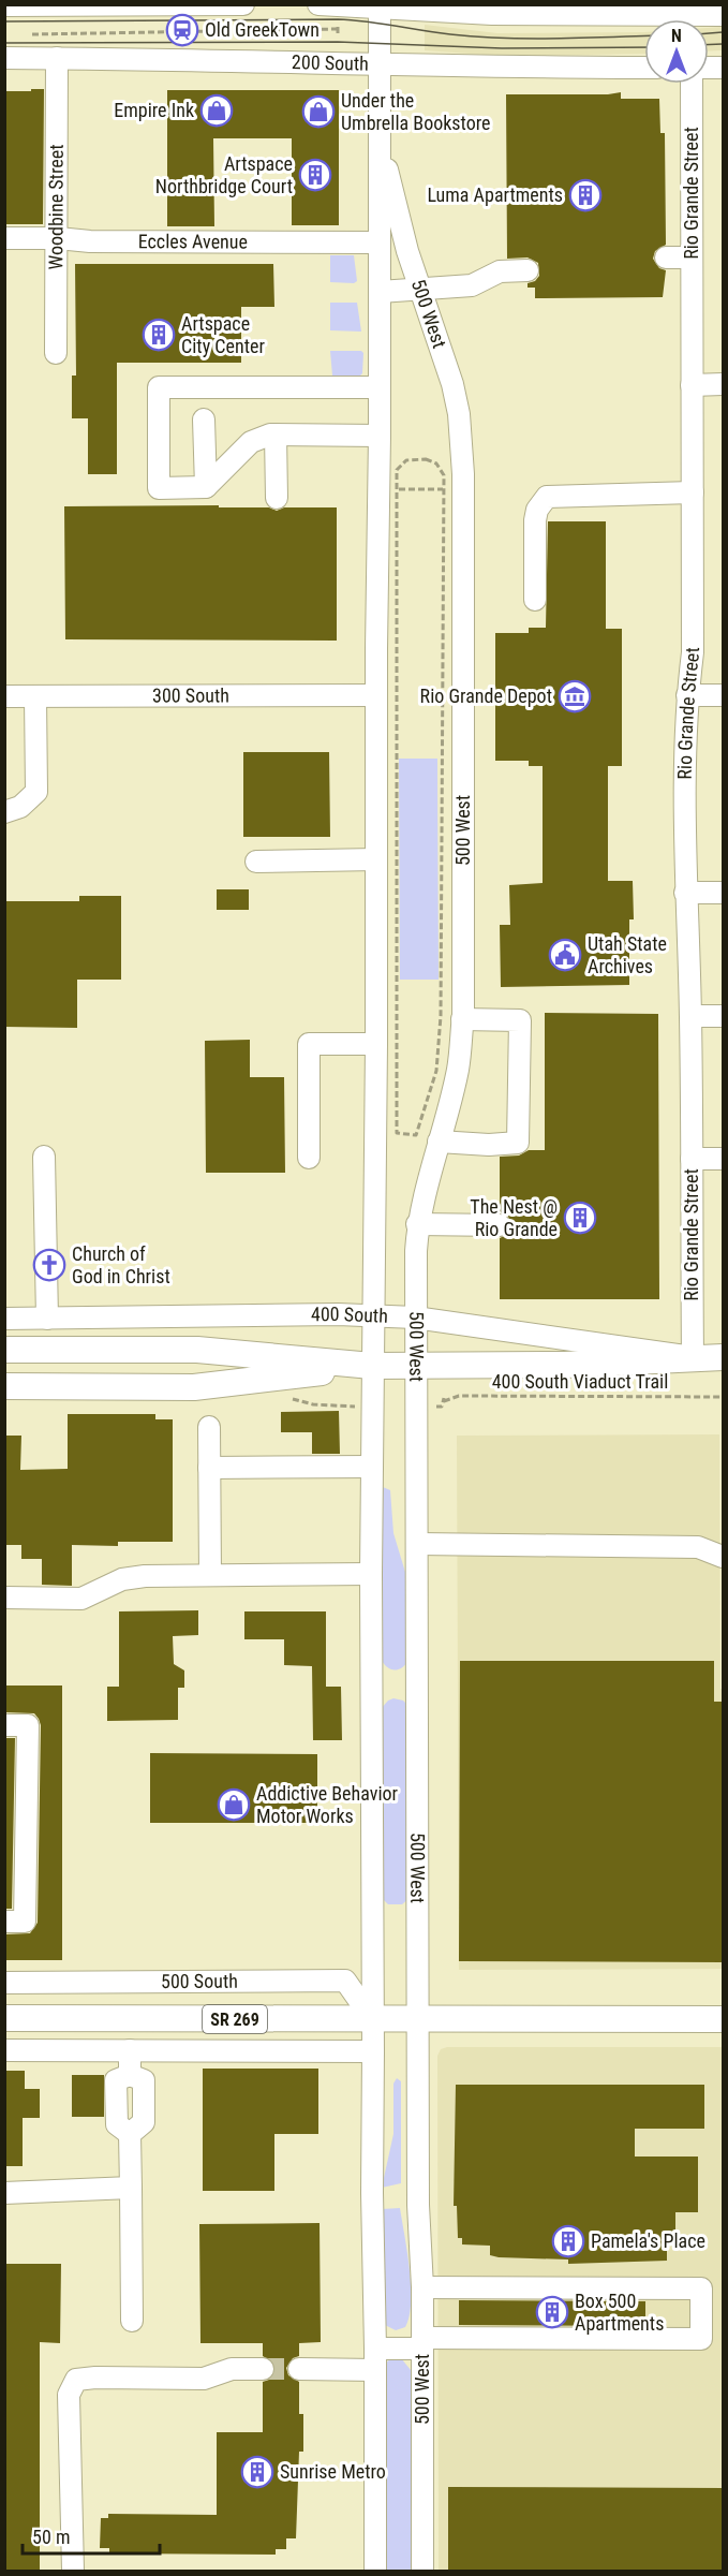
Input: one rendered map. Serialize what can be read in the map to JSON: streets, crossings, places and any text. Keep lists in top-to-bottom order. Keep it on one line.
{"streets":{"main road":["400 South","500 South","SR 269"],"street":["200 South","Rio Grande Street","Woodbine Street","Eccles Avenue","500 West","300 South"],"path":["400 South Viaduct Trail"]},"crossings":[["200 South","Woodbine Street"],["200 South","500 West"],["Rio Grande Street","400 South"],["Woodbine Street","Eccles Avenue"],["Eccles Avenue","500 West"],["500 West","300 South"],["500 West","400 South"],["500 West","500 South"]],"places":{"station":["Old GreekTown"],"shop":["Empire Ink","Under the Umbrella Bookstore","Addictive Behavior Motor Works"],"building":["Artspace Northbridge Court","Luma Apartments","Artspace City Center","The Nest @ Rio Grande","Pamela's Place","Box 500 Apartments","Sunrise Metro"],"museum":["Rio Grande Depot"],"public building":["Utah State Archives"],"church":["Church of God in Christ"]},"scale_bar":"50 m","north":"top"}
